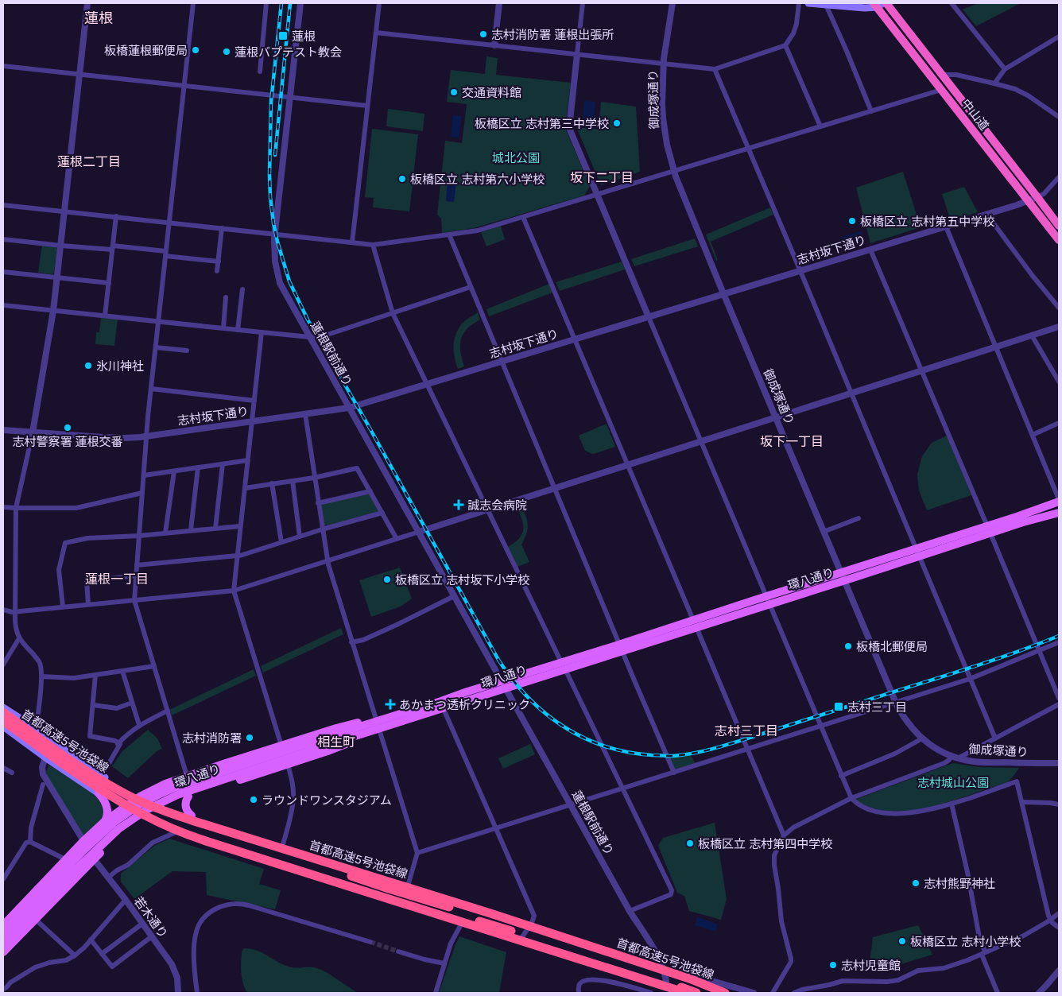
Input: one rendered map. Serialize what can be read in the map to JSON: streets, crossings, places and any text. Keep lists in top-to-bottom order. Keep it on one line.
{"streets":{"highway":["中山道","首都高速5号池袋線"],"main road":["環八通り"],"street":["御成塚通り","志村坂下通り","蓮根駅前通り","若木通り"]},"crossings":[["御成塚通り","志村坂下通り"],["御成塚通り","環八通り"],["中山道","志村坂下通り"],["志村坂下通り","蓮根駅前通り"],["蓮根駅前通り","環八通り"]],"districts":["蓮根","蓮根二丁目","坂下二丁目","坂下一丁目","蓮根一丁目","志村三丁目","相生町"],"parks":["城北公園","志村城山公園"],"places":{"other":["志村消防署 蓮根出張所","板橋蓮根郵便局","蓮根バプテスト教会","交通資料館","板橋区立 志村第三中学校","板橋区立 志村第六小学校","板橋区立 志村第五中学校","氷川神社","志村警察署 蓮根交番","板橋区立 志村坂下小学校","板橋北郵便局","志村消防署","ラウンドワンスタジアム","板橋区立 志村第四中学校","志村熊野神社","板橋区立 志村小学校","志村児童館"],"transit":["蓮根","志村三丁目"],"health":["誠志会病院","あかまつ透析クリニック"]}}
